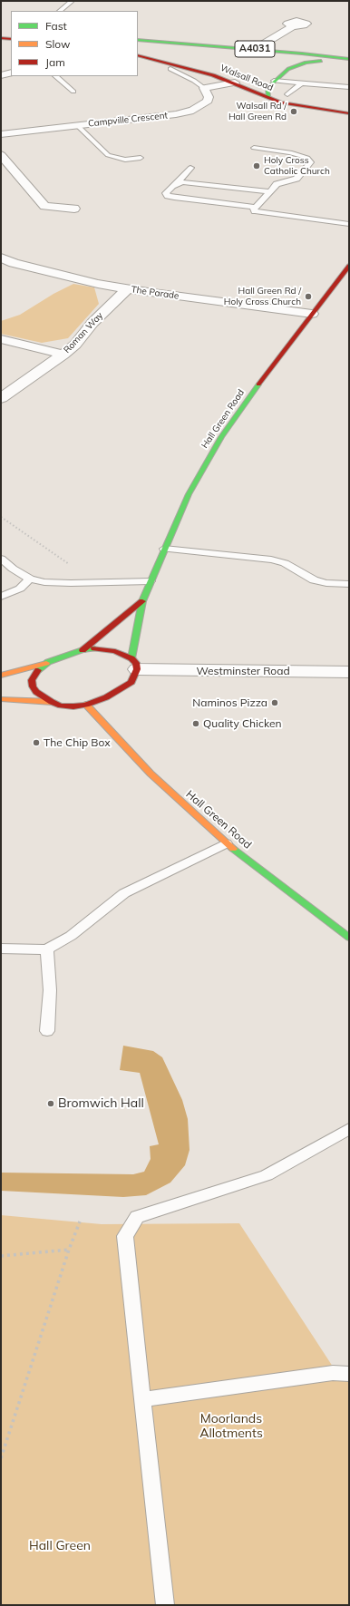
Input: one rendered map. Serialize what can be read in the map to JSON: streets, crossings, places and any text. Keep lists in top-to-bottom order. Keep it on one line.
{"streets":{"street":["A4031","Walsall Road","Campville Crescent","The Parade","Roman Way","Hall Green Road","Westminster Road"]},"crossings":[["The Parade","Roman Way"],["The Parade","Hall Green Road"],["Hall Green Road","Westminster Road"]],"parks":["Moorlands Allotments","Hall Green"],"places":["Walsall Rd / Hall Green Rd","Holy Cross Catholic Church","Hall Green Rd / Holy Cross Church","Naminos Pizza","Quality Chicken","The Chip Box","Bromwich Hall"],"legend":["Fast","Slow","Jam"]}
